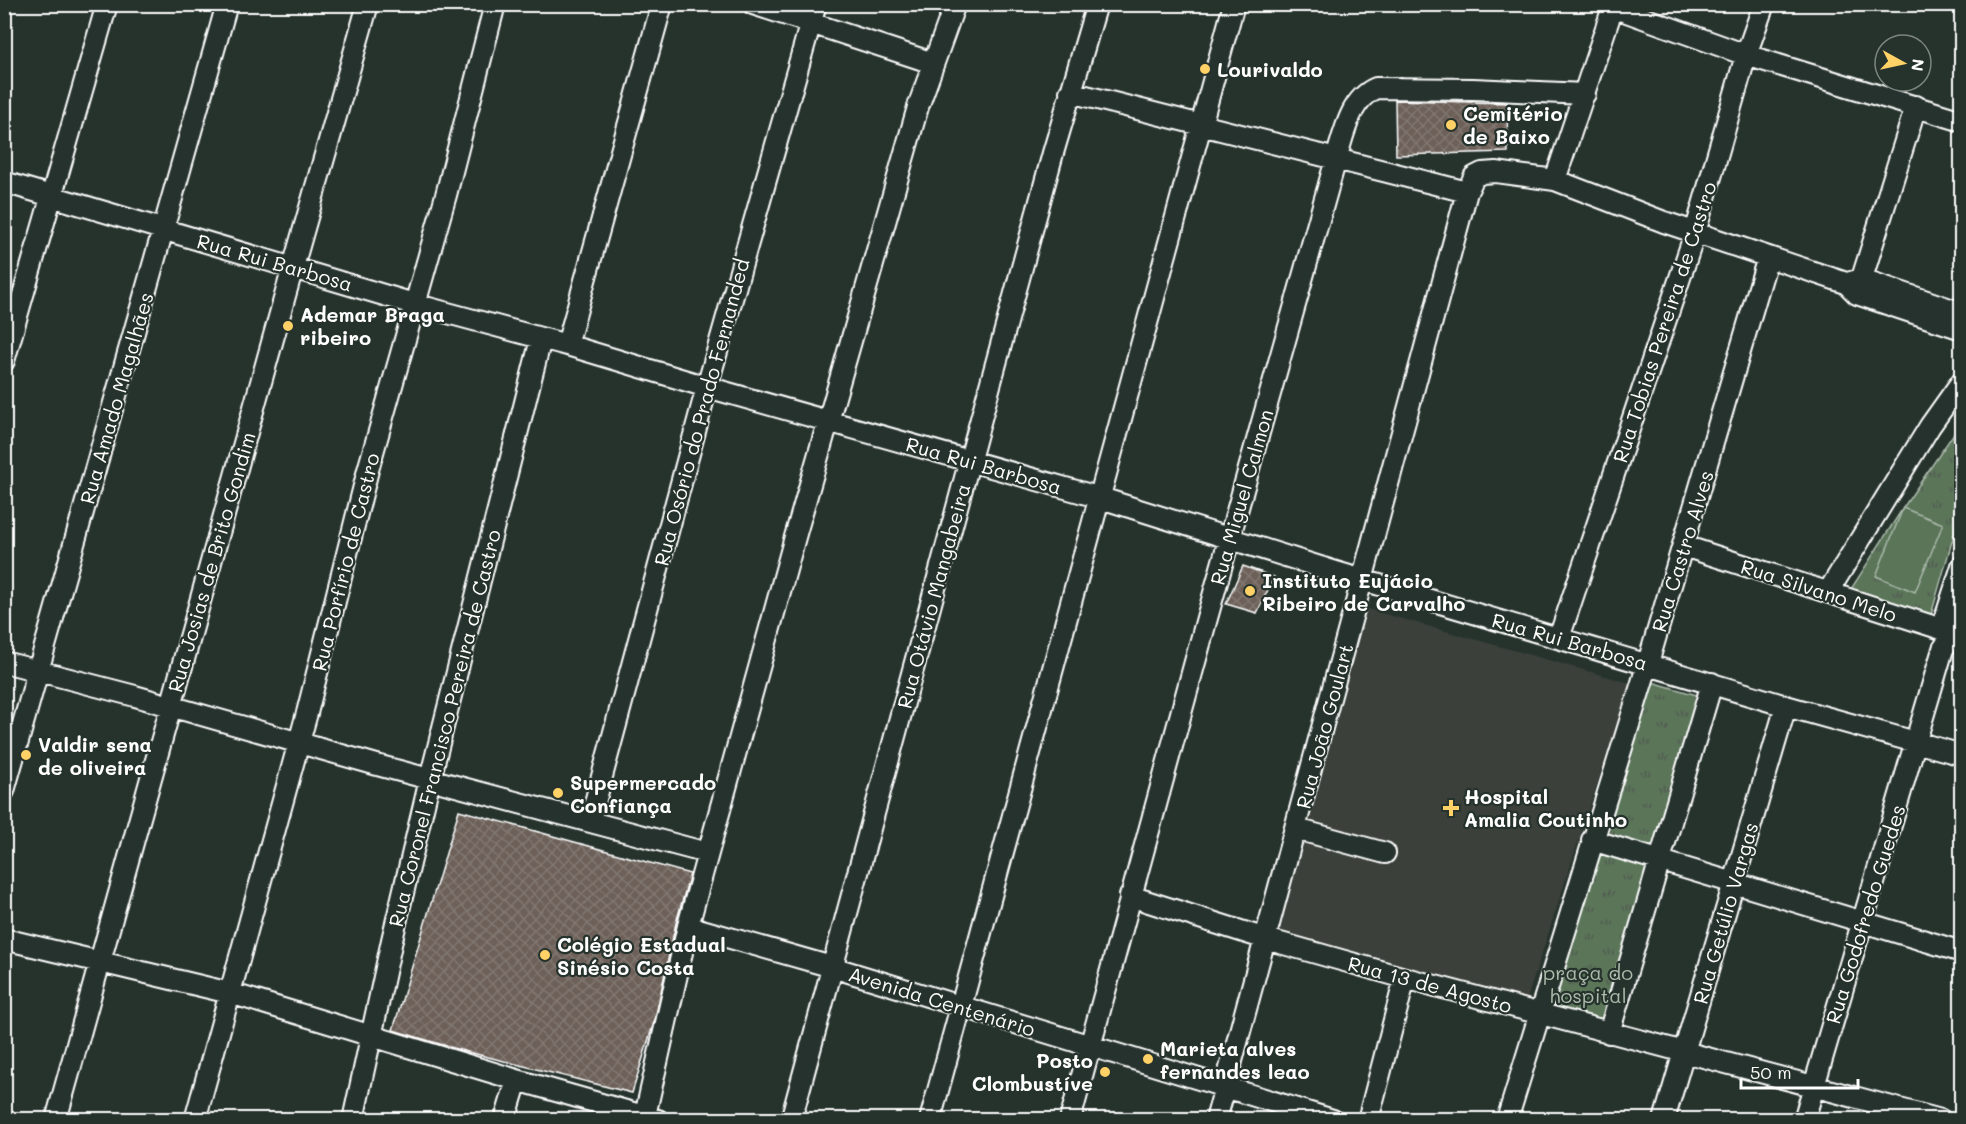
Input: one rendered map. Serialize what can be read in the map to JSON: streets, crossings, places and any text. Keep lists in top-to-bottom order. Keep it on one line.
{"streets":{"street":["Rua Rui Barbosa","Rua Tobias Pereira de Castro","Rua Amado Magalhães","Rua Osório do Prado Fernanded","Rua Miguel Calmon","Rua Castro Alves","Rua Josias de Brito Gondim","Rua Porfírio de Castro","Rua Silvano Melo","Rua Otávio Mangabeira","Rua João Goulart","Rua Coronel Francisco Pereira de Castro","Rua Getúlio Vargas","Rua Godofredo Guedes","Rua 13 de Agosto","Avenida Centenário"]},"crossings":[["Rua Rui Barbosa","Rua Tobias Pereira de Castro"],["Rua Rui Barbosa","Rua Amado Magalhães"],["Rua Rui Barbosa","Rua Osório do Prado Fernanded"],["Rua Rui Barbosa","Rua Miguel Calmon"],["Rua Rui Barbosa","Rua Castro Alves"],["Rua Rui Barbosa","Rua Josias de Brito Gondim"],["Rua Rui Barbosa","Rua Porfírio de Castro"],["Rua Rui Barbosa","Rua Otávio Mangabeira"],["Rua Rui Barbosa","Rua João Goulart"],["Rua Rui Barbosa","Rua Coronel Francisco Pereira de Castro"],["Rua Rui Barbosa","Rua Getúlio Vargas"],["Rua Rui Barbosa","Rua Godofredo Guedes"],["Rua Miguel Calmon","Rua 13 de Agosto"],["Rua Miguel Calmon","Avenida Centenário"],["Rua Castro Alves","Rua Silvano Melo"],["Rua Castro Alves","Rua 13 de Agosto"],["Rua Silvano Melo","Rua Godofredo Guedes"],["Rua Otávio Mangabeira","Avenida Centenário"],["Rua João Goulart","Rua 13 de Agosto"],["Rua João Goulart","Avenida Centenário"],["Rua Getúlio Vargas","Rua 13 de Agosto"],["Rua Godofredo Guedes","Rua 13 de Agosto"]],"parks":["praça do hospital"],"places":{"other":["Lourivaldo","Cemitério de Baixo","Ademar Braga ribeiro","Instituto Eujácio Ribeiro de Carvalho","Valdir sena de oliveira","Supermercado Confiança","Colégio Estadual Sinésio Costa","Marieta alves fernandes leao","Posto Clombustíve"],"health":["Hospital Amalia Coutinho"]},"scale_bar":"50 m","north":"right"}
